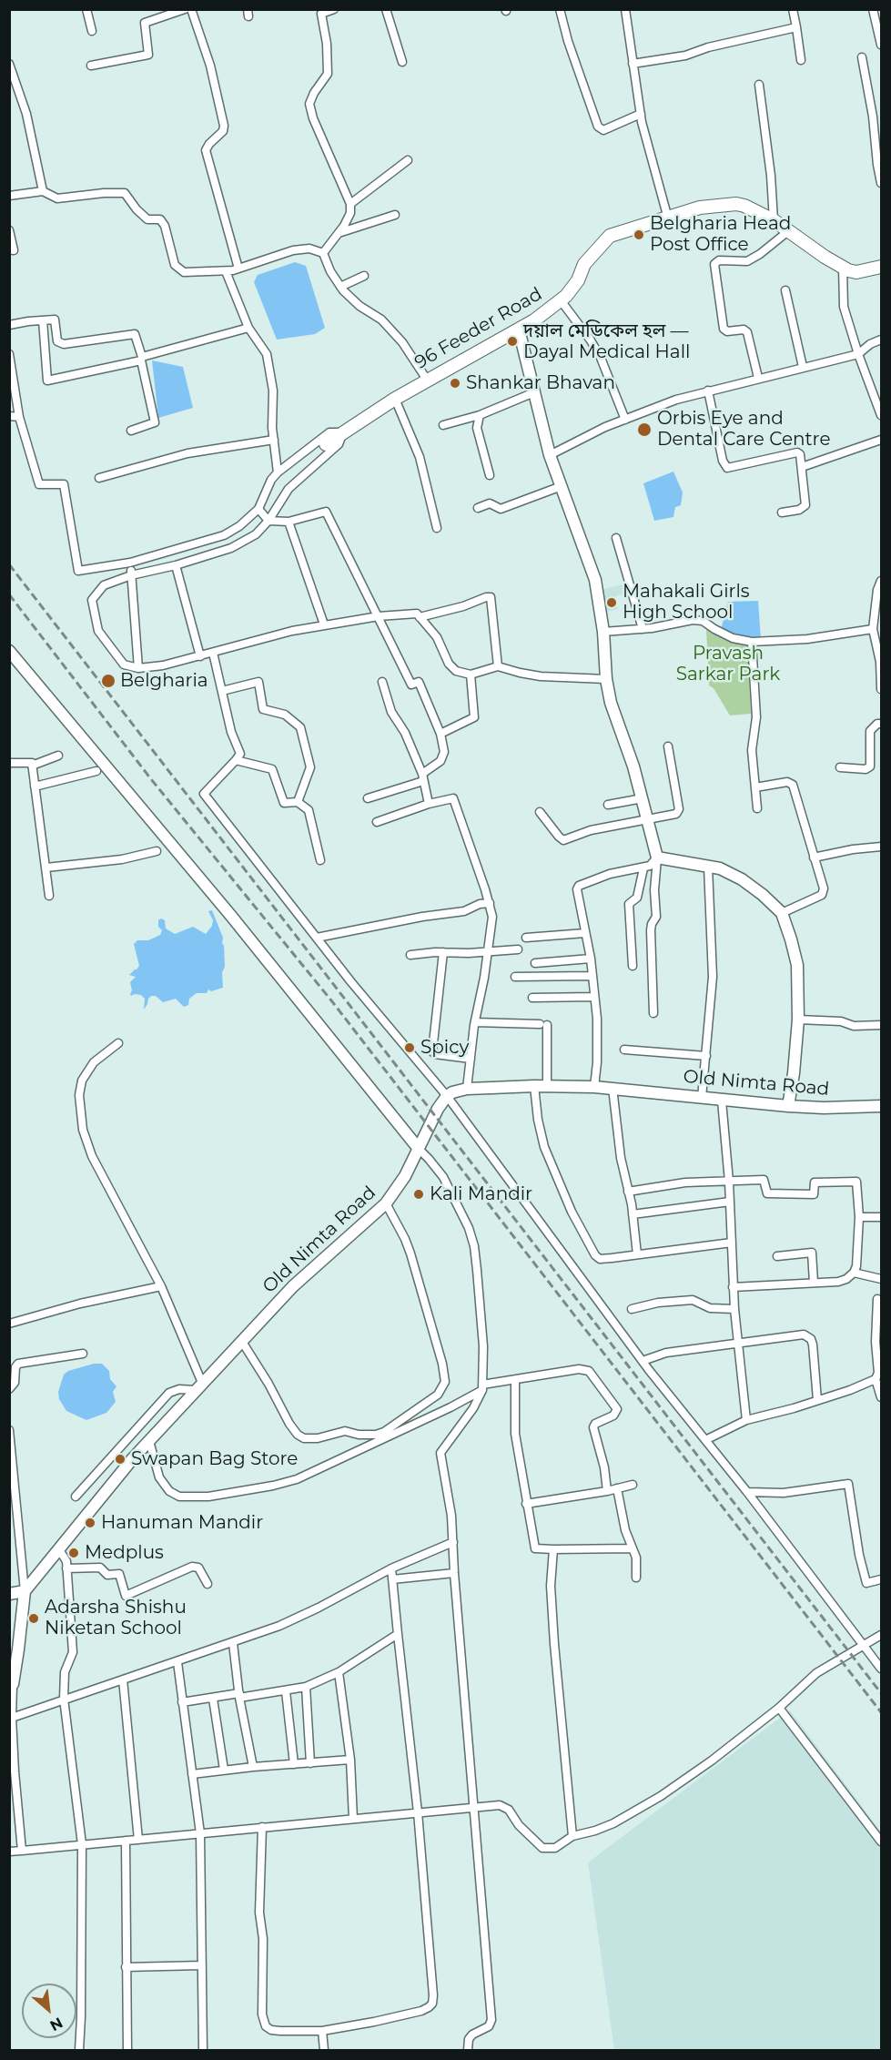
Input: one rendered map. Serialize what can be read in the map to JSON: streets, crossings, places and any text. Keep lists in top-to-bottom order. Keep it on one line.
{"streets":{"main road":["96 Feeder Road"],"street":["Old Nimta Road"]},"parks":["Pravash Sarkar Park"],"places":["Belgharia Head Post Office","দয়াল মেডিকেল হল — Dayal Medical Hall","Shankar Bhavan","Orbis Eye and Dental Care Centre","Mahakali Girls High School","Belgharia","Spicy","Kali Mandir","Swapan Bag Store","Hanuman Mandir","Medplus","Adarsha Shishu Niketan School"],"north":"bottom right"}
